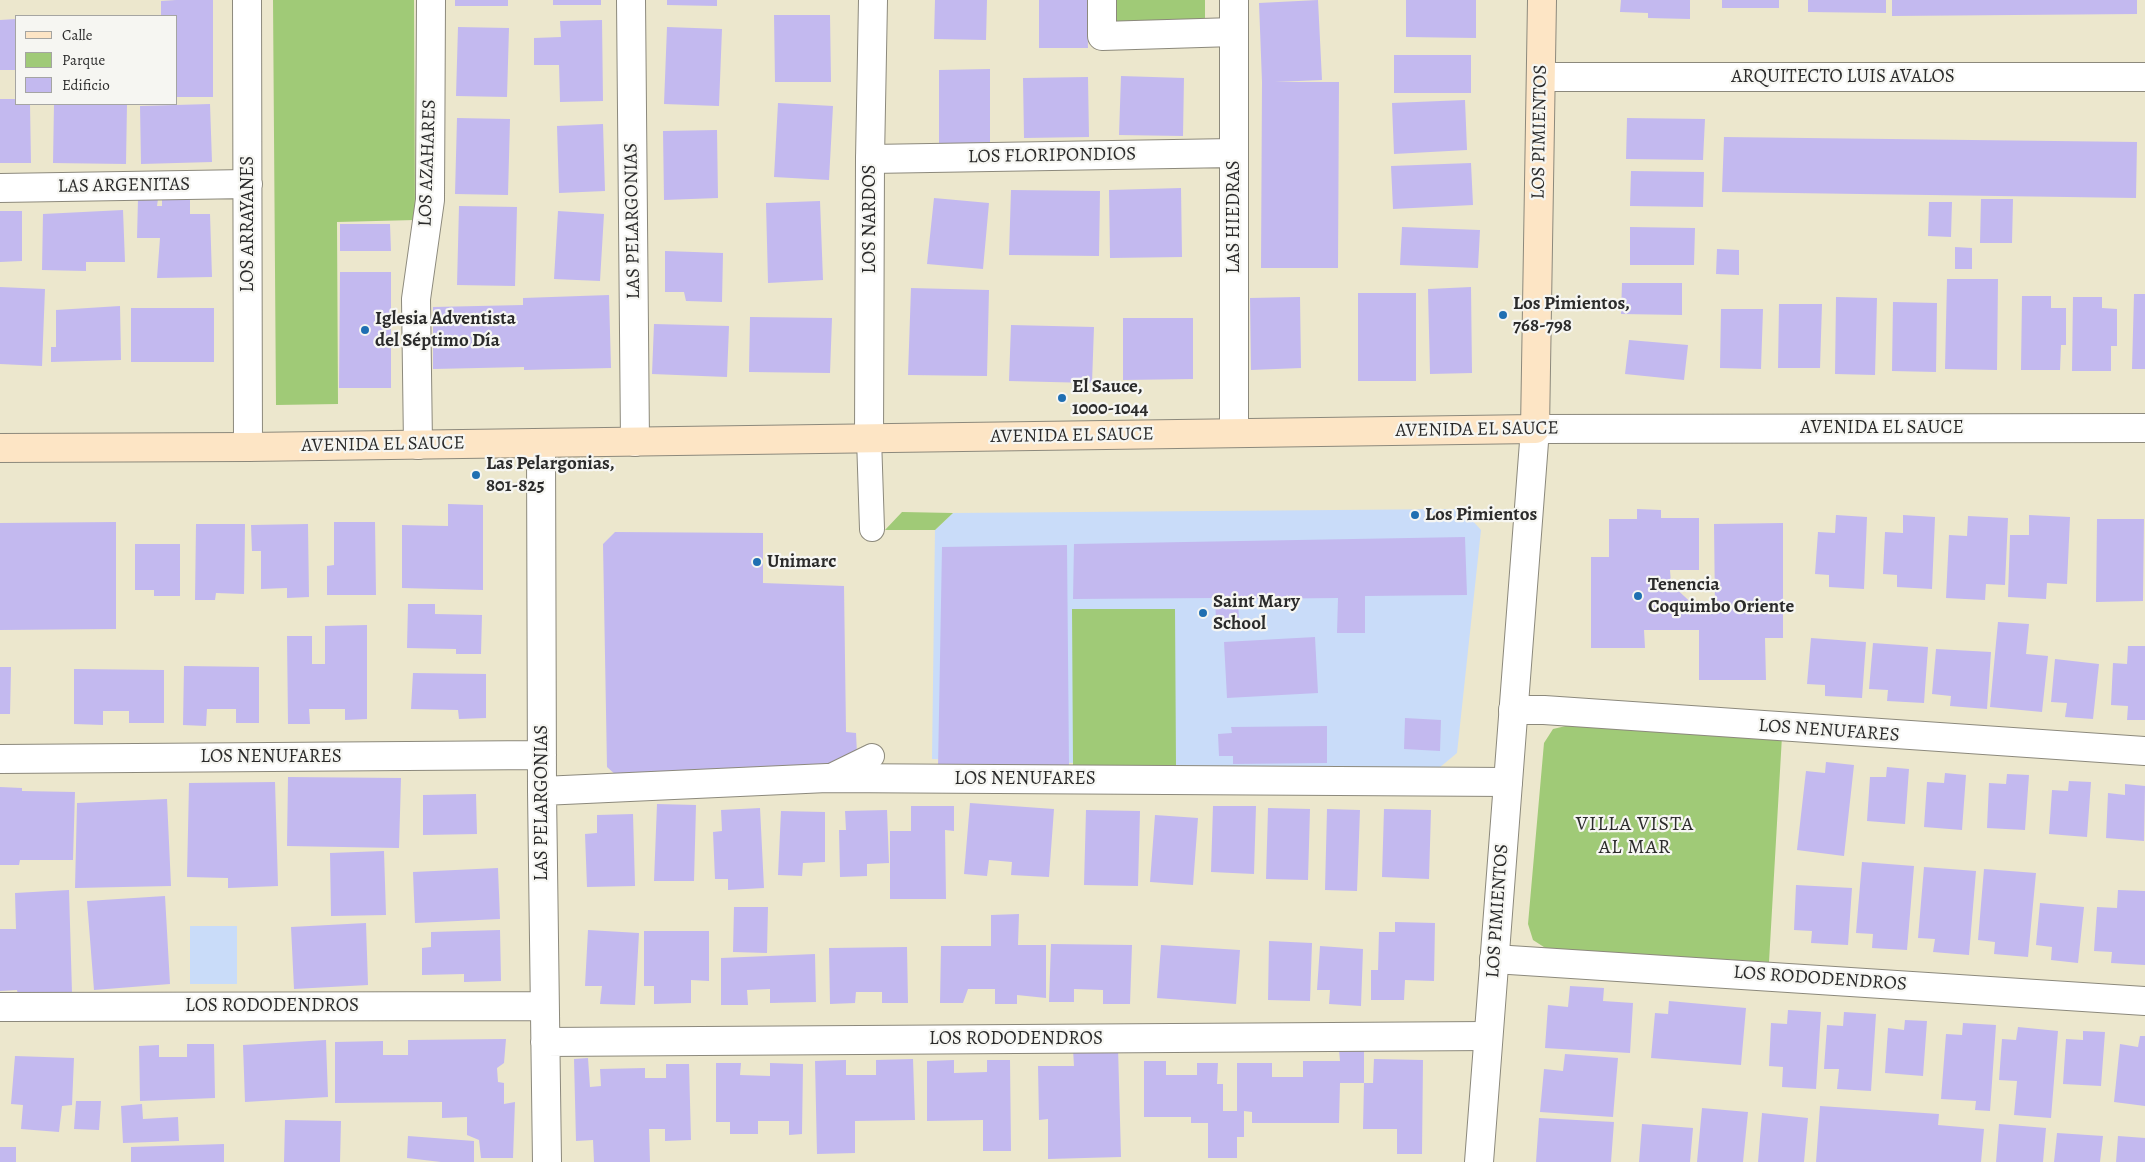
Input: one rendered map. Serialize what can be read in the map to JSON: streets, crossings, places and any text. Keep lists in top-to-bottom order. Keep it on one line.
{"streets":{"main road":["LOS PIMIENTOS","AVENIDA EL SAUCE"],"street":["ARQUITECTO LUIS AVALOS","LOS FLORIPONDIOS","LOS AZAHARES","LAS ARGENITAS","LAS HIEDRAS","LOS NARDOS","LAS PELARGONIAS","LOS ARRAYANES","LOS NENUFARES","LOS RODODENDROS"]},"crossings":[["ARQUITECTO LUIS AVALOS","LOS PIMIENTOS"],["LOS PIMIENTOS","AVENIDA EL SAUCE"],["LOS PIMIENTOS","LOS NENUFARES"],["LOS PIMIENTOS","LOS RODODENDROS"],["LOS FLORIPONDIOS","LAS HIEDRAS"],["LOS FLORIPONDIOS","LOS NARDOS"],["LOS AZAHARES","AVENIDA EL SAUCE"],["LAS ARGENITAS","LOS ARRAYANES"],["LAS HIEDRAS","AVENIDA EL SAUCE"],["LOS NARDOS","AVENIDA EL SAUCE"],["LAS PELARGONIAS","AVENIDA EL SAUCE"],["LAS PELARGONIAS","LOS NENUFARES"],["LAS PELARGONIAS","LOS RODODENDROS"],["LOS ARRAYANES","AVENIDA EL SAUCE"]],"districts":["VILLA VISTA AL MAR"],"places":["Los Pimientos, 768-798","Iglesia Adventista del Séptimo Día","El Sauce, 1000-1044","Las Pelargonias, 801-825","Los Pimientos","Unimarc","Tenencia Coquimbo Oriente","Saint Mary School"],"legend":["Calle","Parque","Edificio"]}
